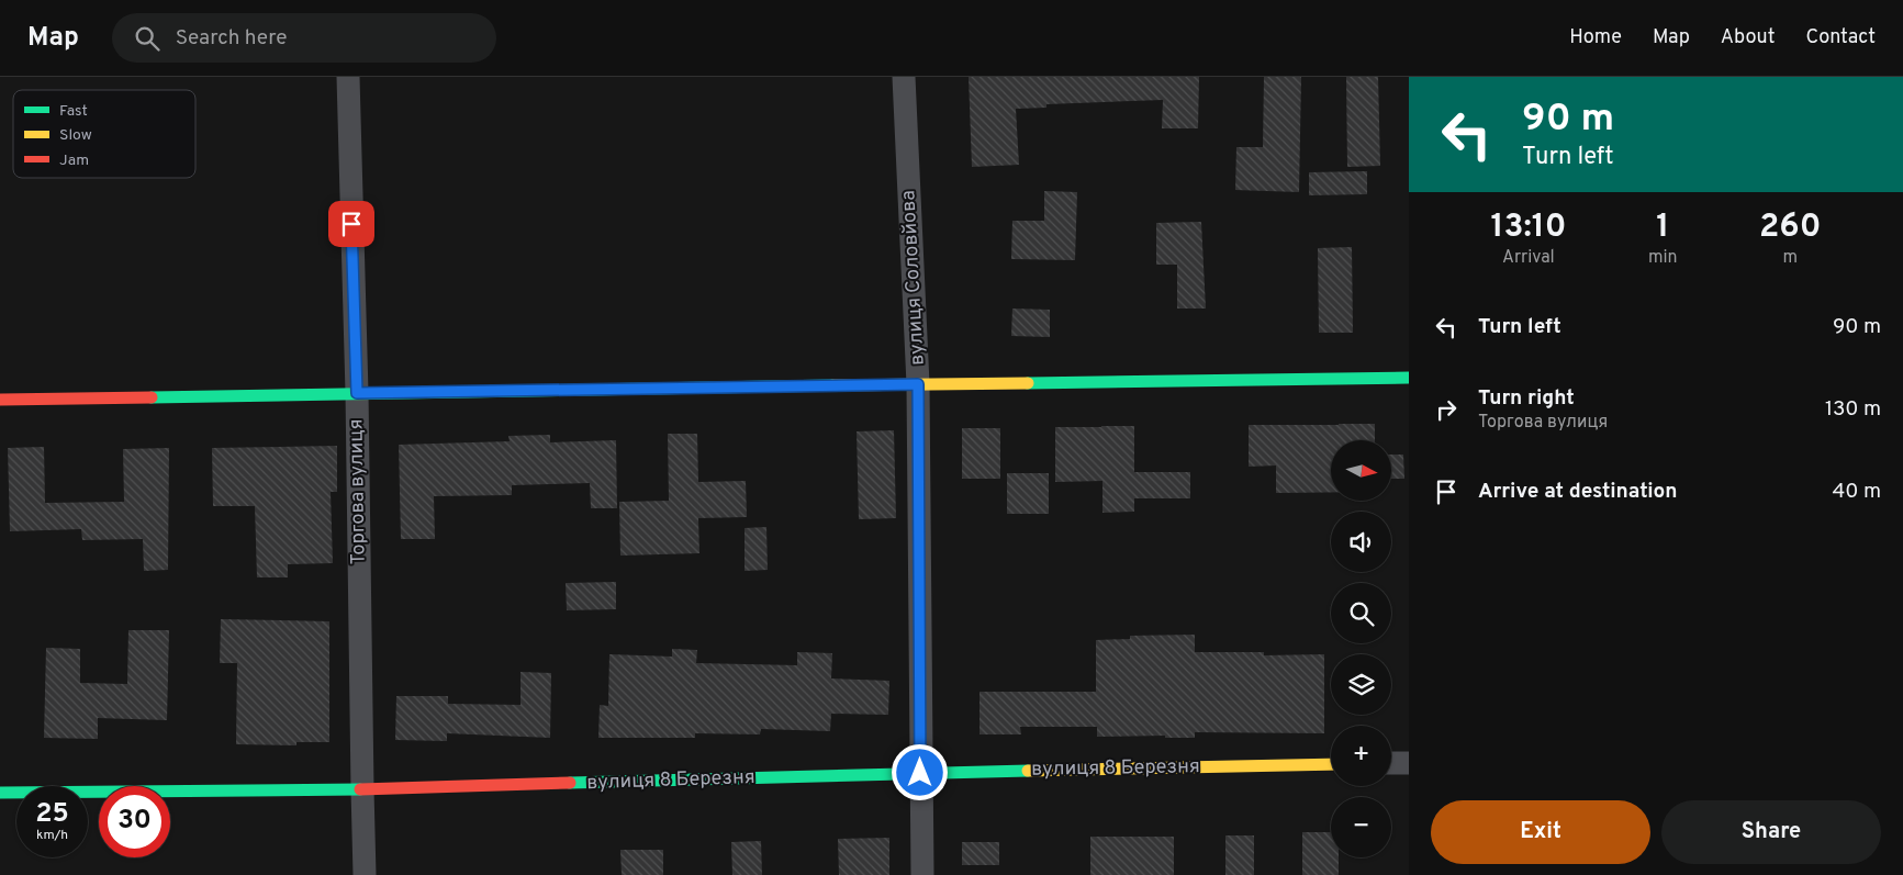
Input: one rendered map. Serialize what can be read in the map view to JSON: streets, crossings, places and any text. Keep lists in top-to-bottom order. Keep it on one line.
{"streets":{"street":["вулиця Соловйова","Торгова вулиця","вулиця 8 Березня"]},"crossings":[["вулиця Соловйова","вулиця 8 Березня"],["Торгова вулиця","вулиця 8 Березня"]],"legend":["Fast","Slow","Jam"],"north":"right","page":{"header":"Map","search":"Search here","nav":["Home","Map","About","Contact"],"turn":["90 m","Turn left"],"eta":["13:10","Arrival","1","min","260","m"],"list":[{"name":"Turn left","value":"90 m"},{"name":"Turn right","note":"Торгова вулиця","value":"130 m"},{"name":"Arrive at destination","value":"40 m"}],"map_buttons":["+","−"],"speed":"25 km/h","limit":"30","buttons":["Exit","Share"]}}
